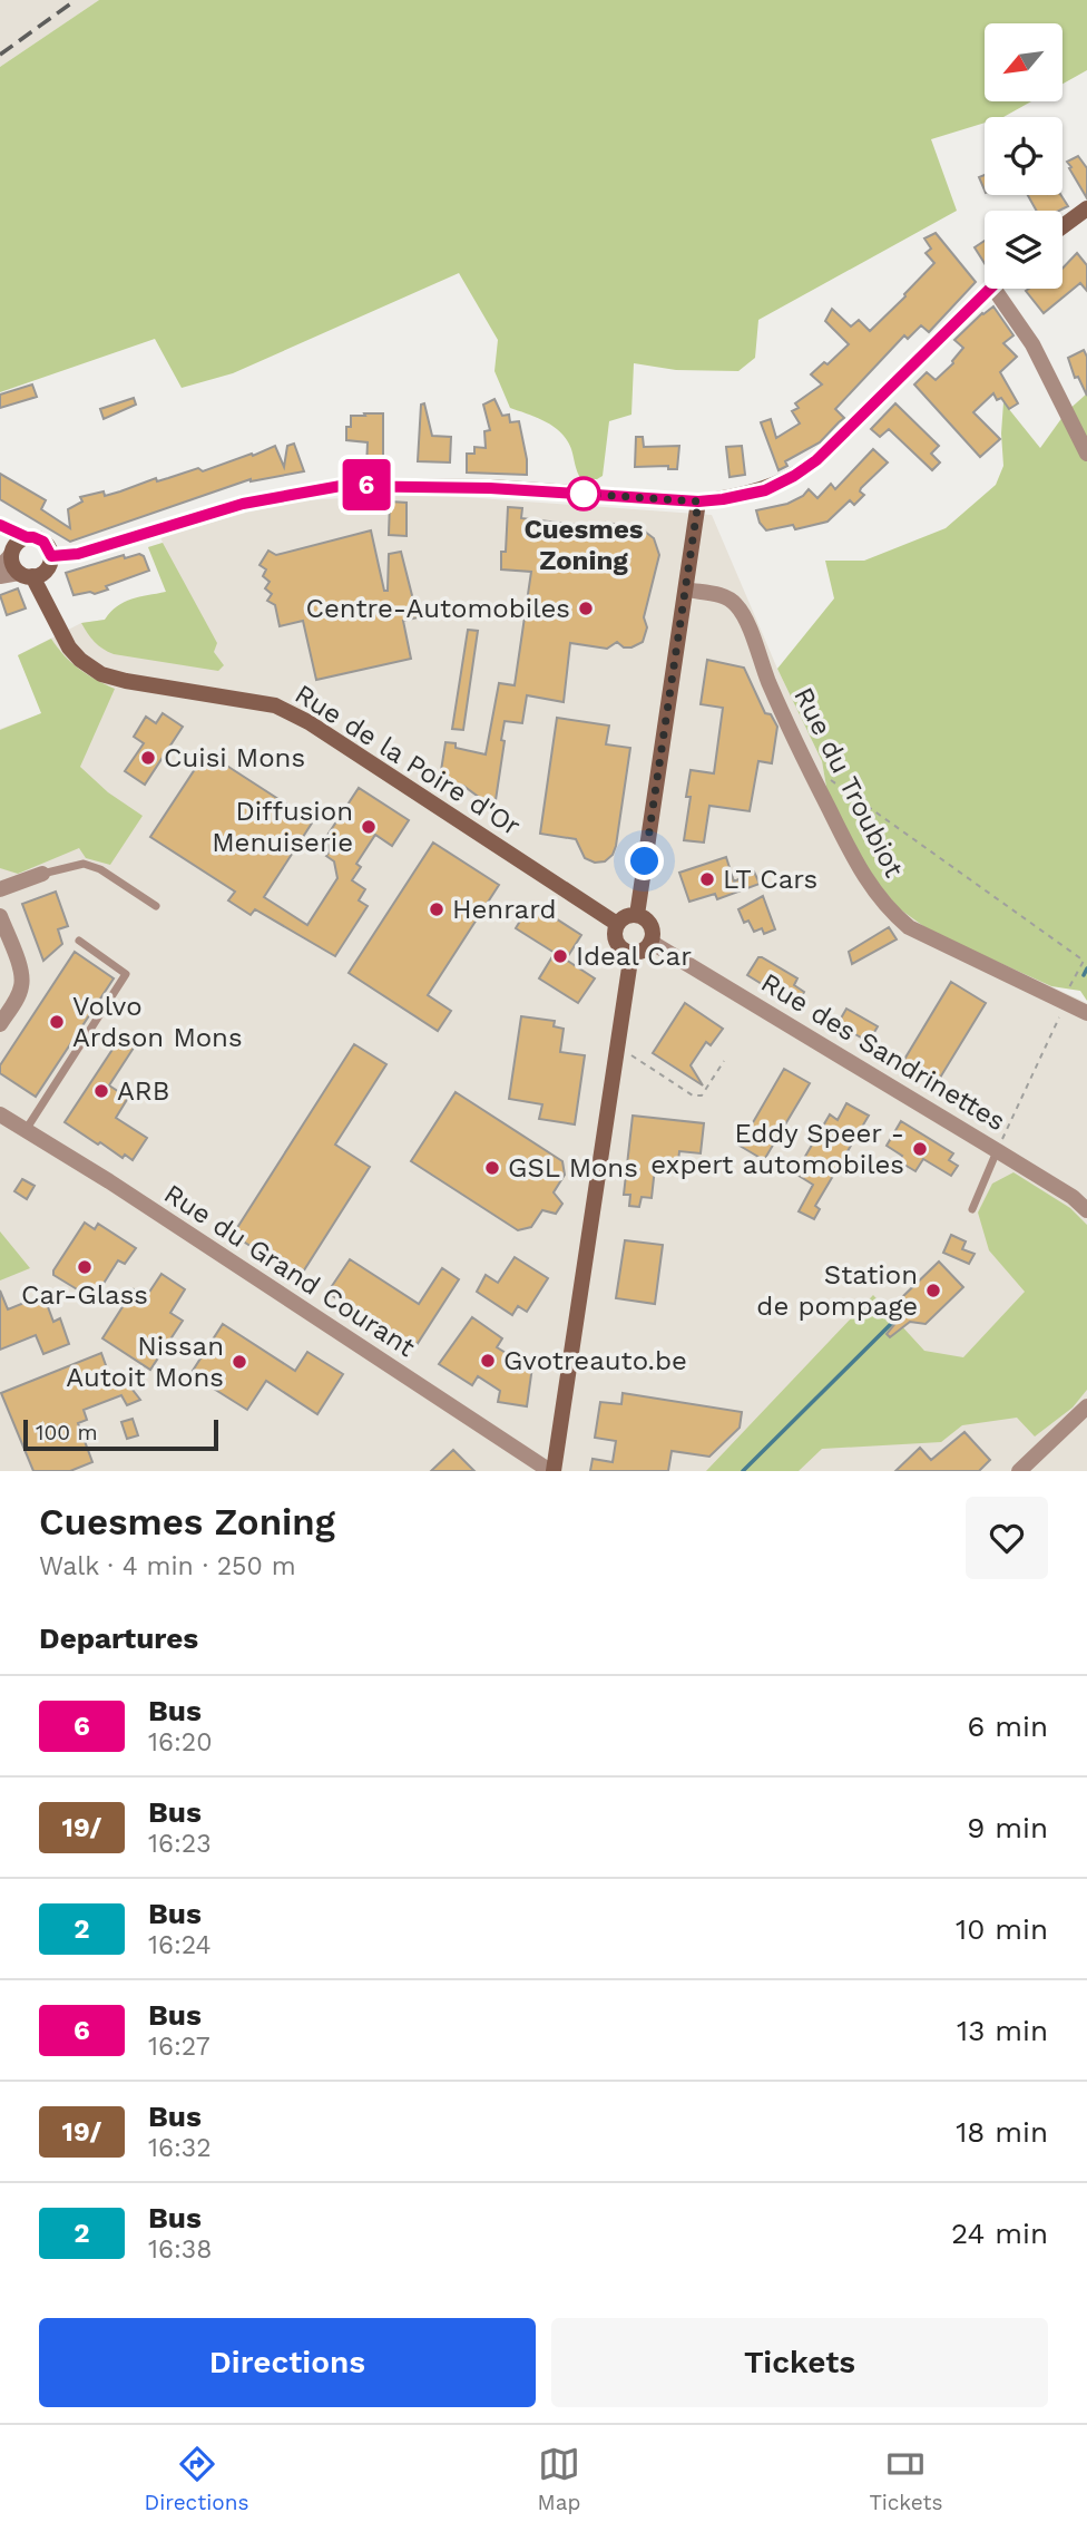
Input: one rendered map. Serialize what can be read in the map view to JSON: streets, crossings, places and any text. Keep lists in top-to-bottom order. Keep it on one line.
{"streets":{"street":["Rue de la Poire d'Or","Rue du Troubiot","Rue des Sandrinettes","Rue du Grand Courant"]},"crossings":[["Rue de la Poire d'Or","Rue des Sandrinettes"]],"places":["Cuesmes Zoning","Centre-Automobiles","Cuisi Mons","Diffusion Menuiserie","LT Cars","Henrard","Ideal Car","Volvo Ardson Mons","ARB","Eddy Speer - expert automobiles","GSL Mons","Car-Glass","Station de pompage","Gvotreauto.be","Nissan Autoit Mons"],"lines":["bus line 6"],"scale_bar":"100 m","north":"bottom left","page":{"on_map":"6","scale":"100 m","heading":[["Cuesmes Zoning","Walk · 4 min · 250 m"],"Departures"],"list":[{"mark":"6","name":"Bus","note":"16:20","value":"6 min"},{"mark":"19/","name":"Bus","note":"16:23","value":"9 min"},{"mark":"2","name":"Bus","note":"16:24","value":"10 min"},{"mark":"6","name":"Bus","note":"16:27","value":"13 min"},{"mark":"19/","name":"Bus","note":"16:32","value":"18 min"},{"mark":"2","name":"Bus","note":"16:38","value":"24 min"}],"buttons":["Directions","Tickets"],"tabs":["Directions","Map","Tickets"]}}
